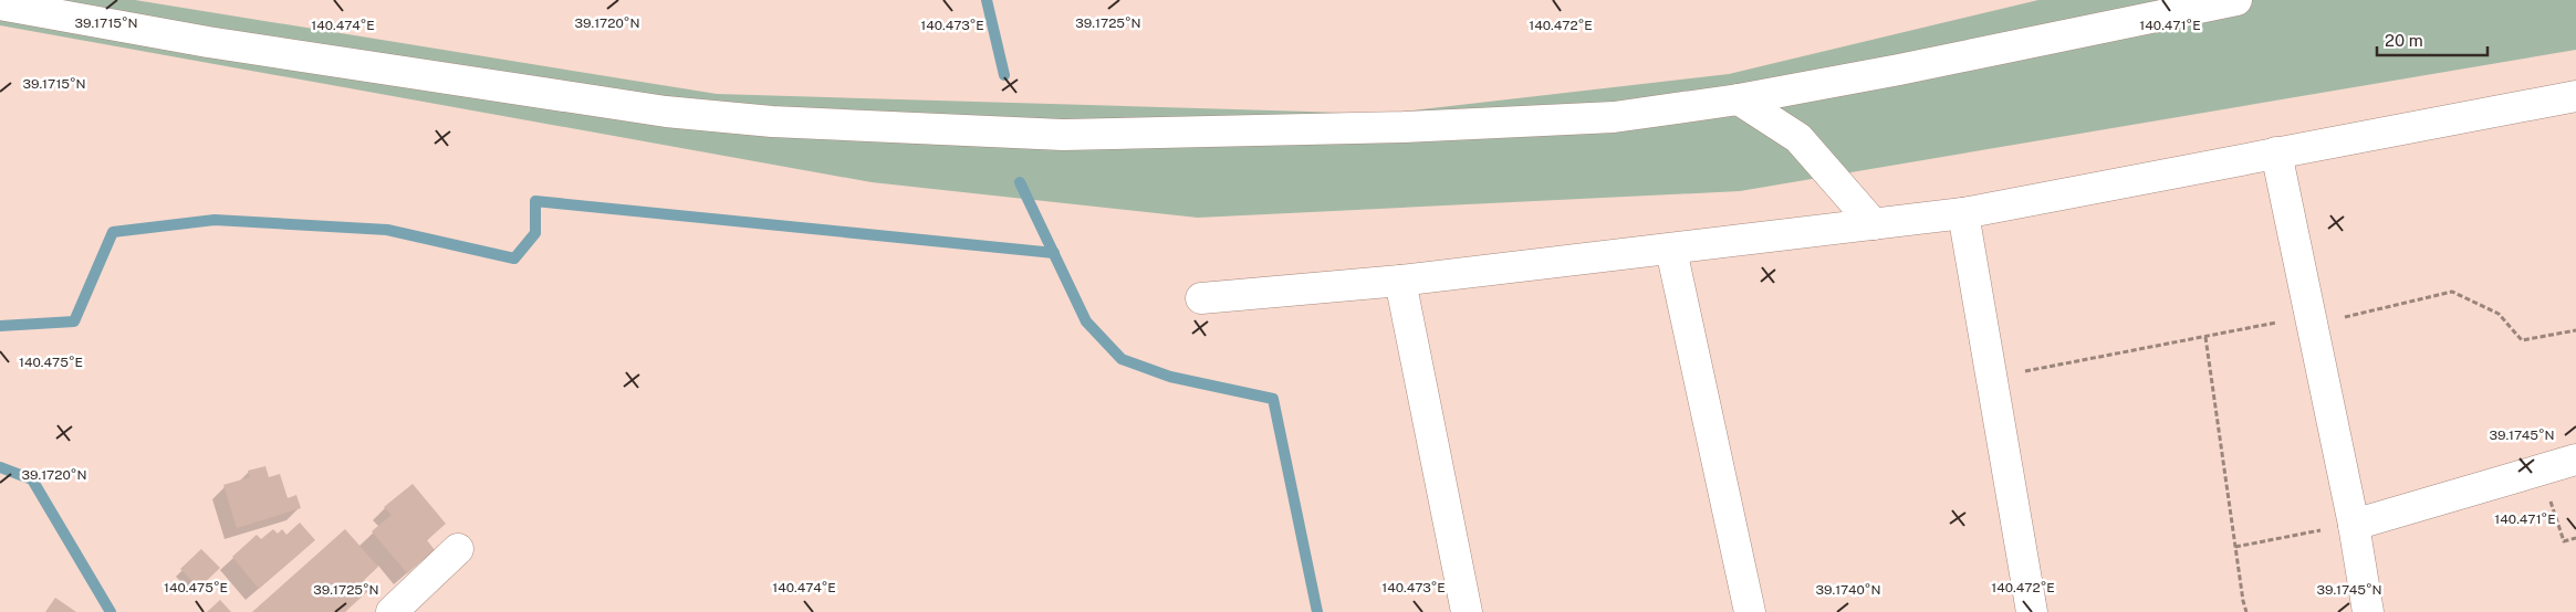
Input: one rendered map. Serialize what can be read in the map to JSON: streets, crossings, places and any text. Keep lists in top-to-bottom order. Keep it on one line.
{"scale_bar":"20 m","coordinates":["39.1715°N","39.1720°N","39.1725°N","140.474°E","140.473°E","140.472°E","140.471°E","140.475°E","39.1745°N","39.1740°N"]}
